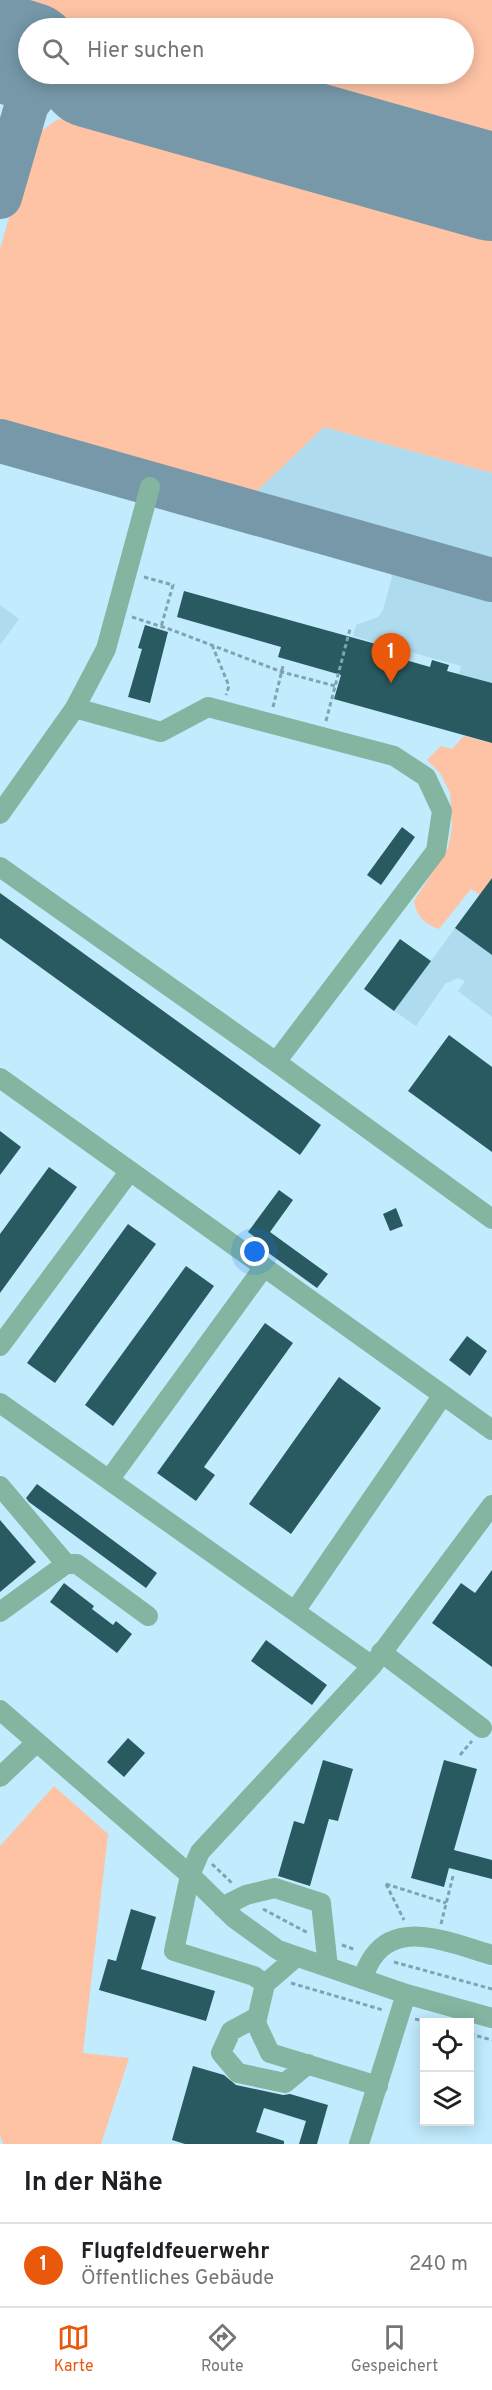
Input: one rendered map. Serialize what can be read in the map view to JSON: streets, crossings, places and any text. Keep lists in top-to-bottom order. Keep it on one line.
{"page":{"search":"Hier suchen","pins":"1","heading":"In der Nähe","list":[{"mark":"1","name":"Flugfeldfeuerwehr","note":"Öffentliches Gebäude","value":"240 m"}],"nav":["Karte","Route","Gespeichert"]}}
